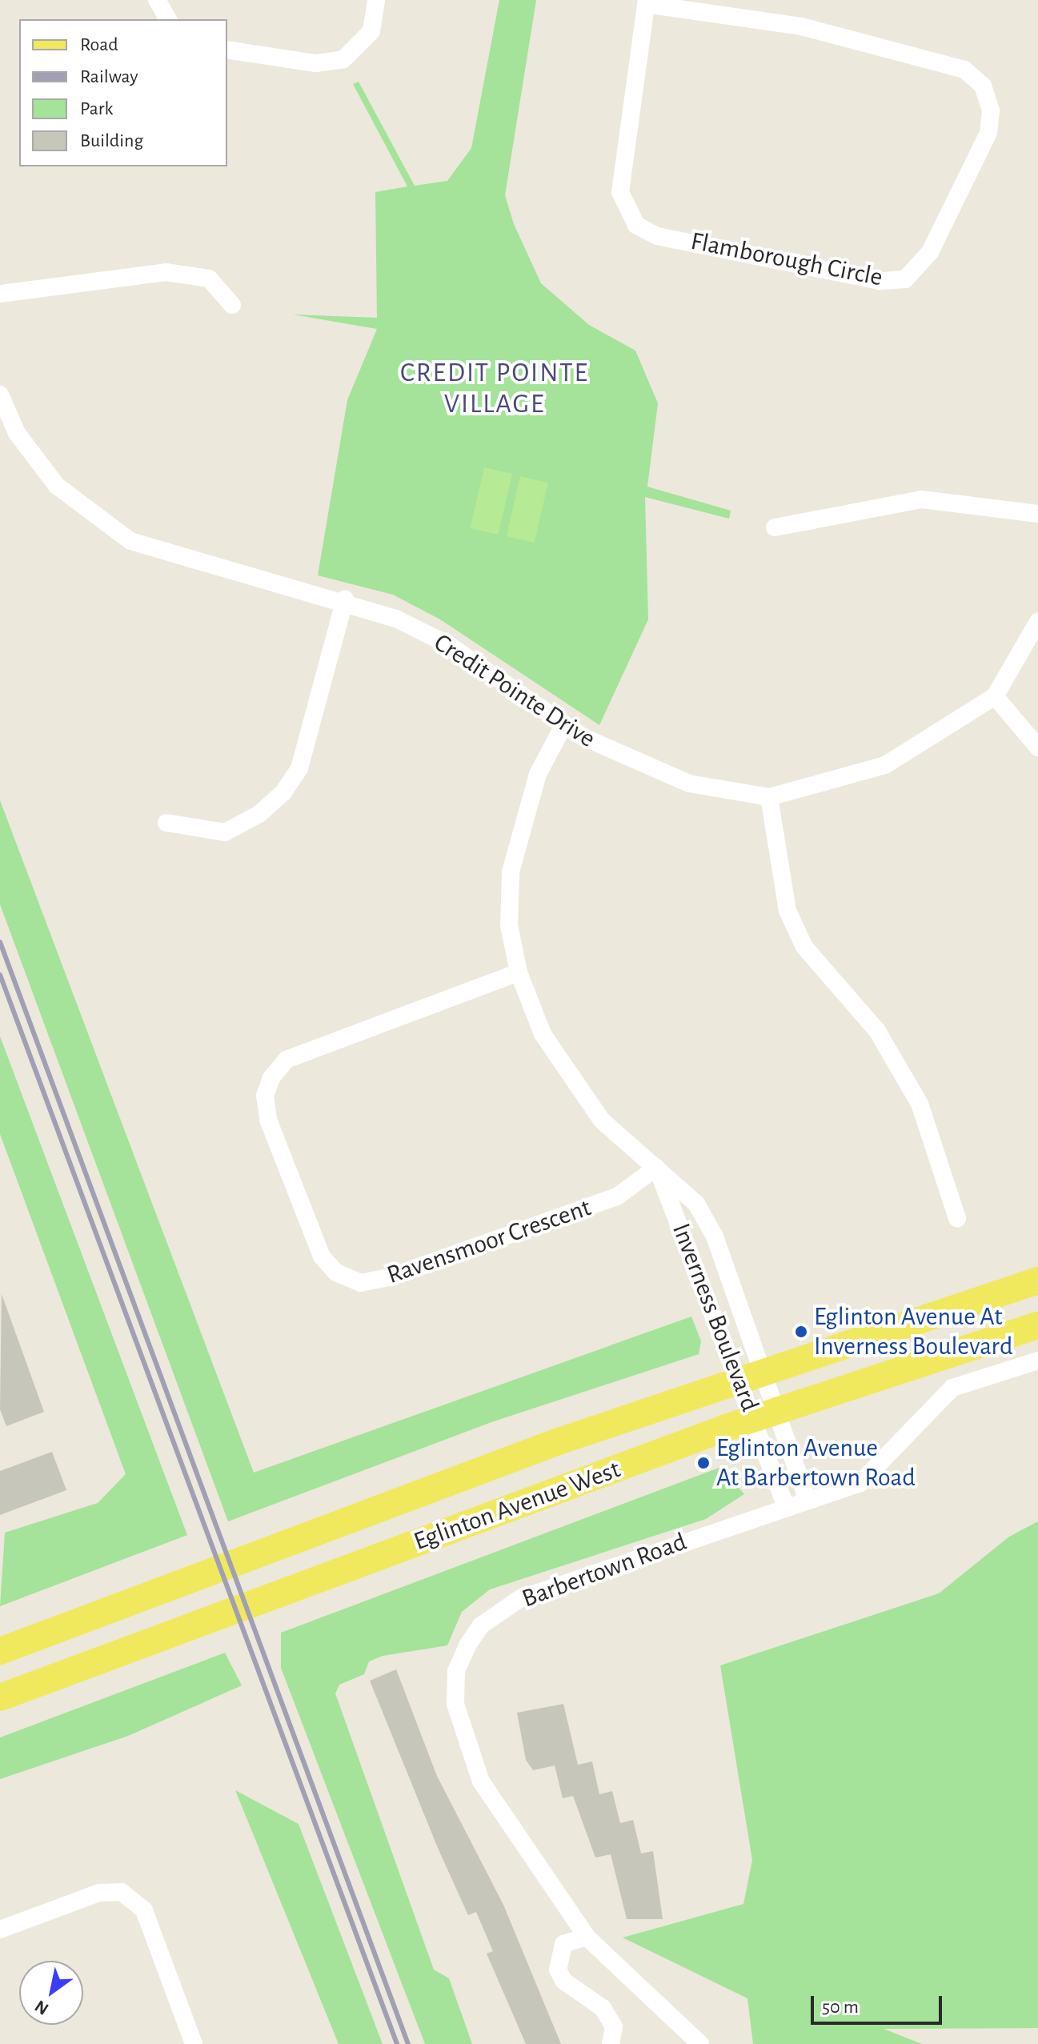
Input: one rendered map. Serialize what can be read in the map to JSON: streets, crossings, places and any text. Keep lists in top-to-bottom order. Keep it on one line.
{"streets":{"main road":["Eglinton Avenue West"],"street":["Flamborough Circle","Credit Pointe Drive","Ravensmoor Crescent","Inverness Boulevard","Barbertown Road"]},"crossings":[["Credit Pointe Drive","Inverness Boulevard"],["Ravensmoor Crescent","Inverness Boulevard"],["Inverness Boulevard","Eglinton Avenue West"],["Inverness Boulevard","Barbertown Road"]],"districts":["CREDIT POINTE VILLAGE"],"places":["Eglinton Avenue At Inverness Boulevard","Eglinton Avenue At Barbertown Road"],"legend":["Road","Railway","Park","Building"],"scale_bar":"50 m","north":"bottom left"}
